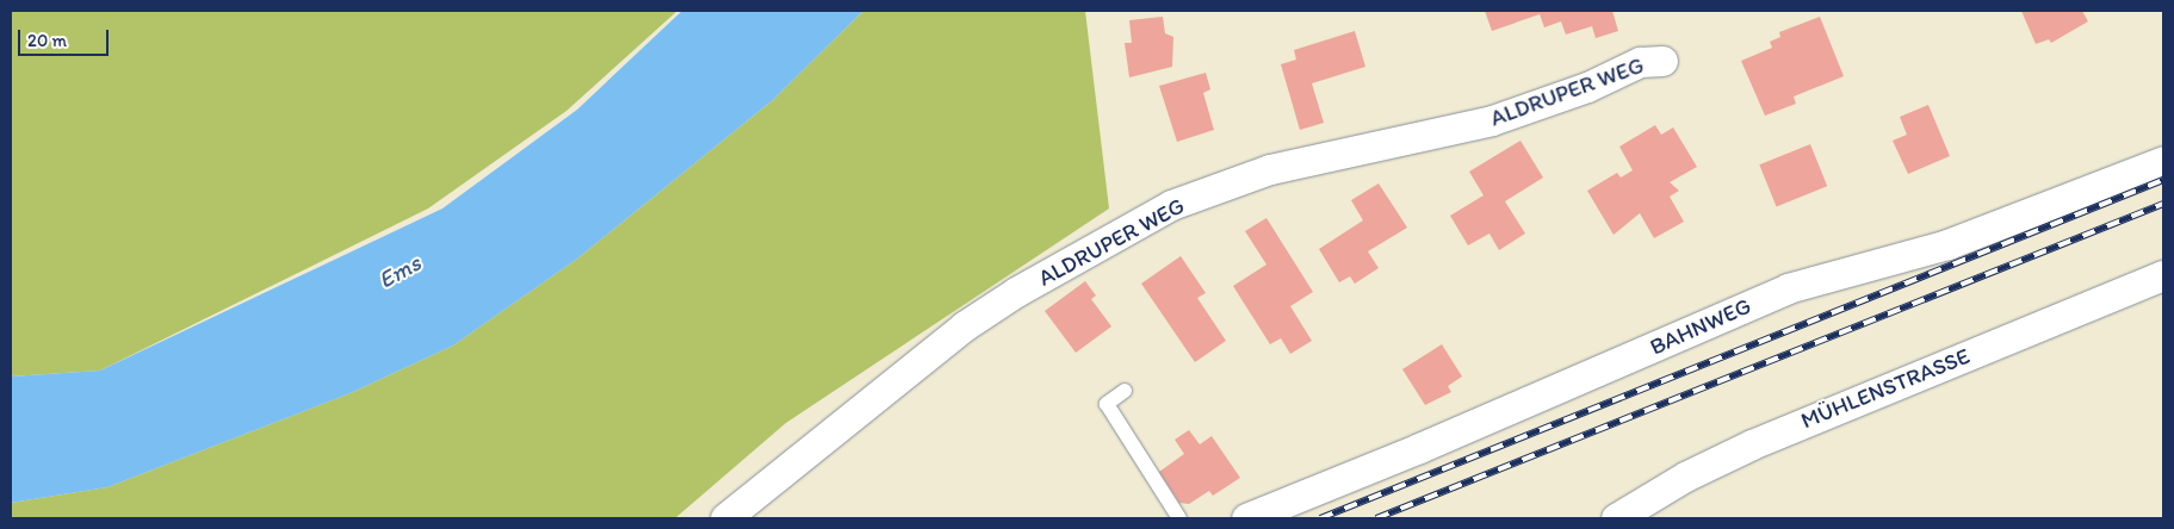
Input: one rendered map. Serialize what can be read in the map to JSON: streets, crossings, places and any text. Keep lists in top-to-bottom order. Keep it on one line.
{"streets":{"street":["ALDRUPER WEG","BAHNWEG","MÜHLENSTRASSE"]},"water":["Ems"],"scale_bar":"20 m"}
